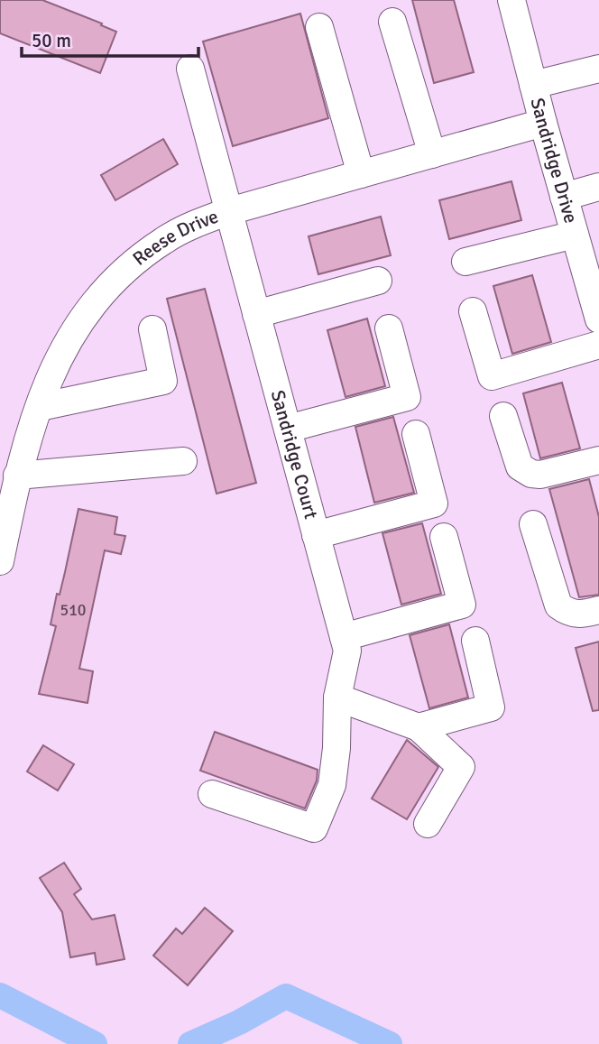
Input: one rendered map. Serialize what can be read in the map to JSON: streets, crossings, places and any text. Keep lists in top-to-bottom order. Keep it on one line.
{"streets":{"street":["Sandridge Drive","Reese Drive","Sandridge Court"]},"crossings":[["Sandridge Drive","Reese Drive"],["Reese Drive","Sandridge Court"]],"house_numbers":["510"],"scale_bar":"50 m"}
